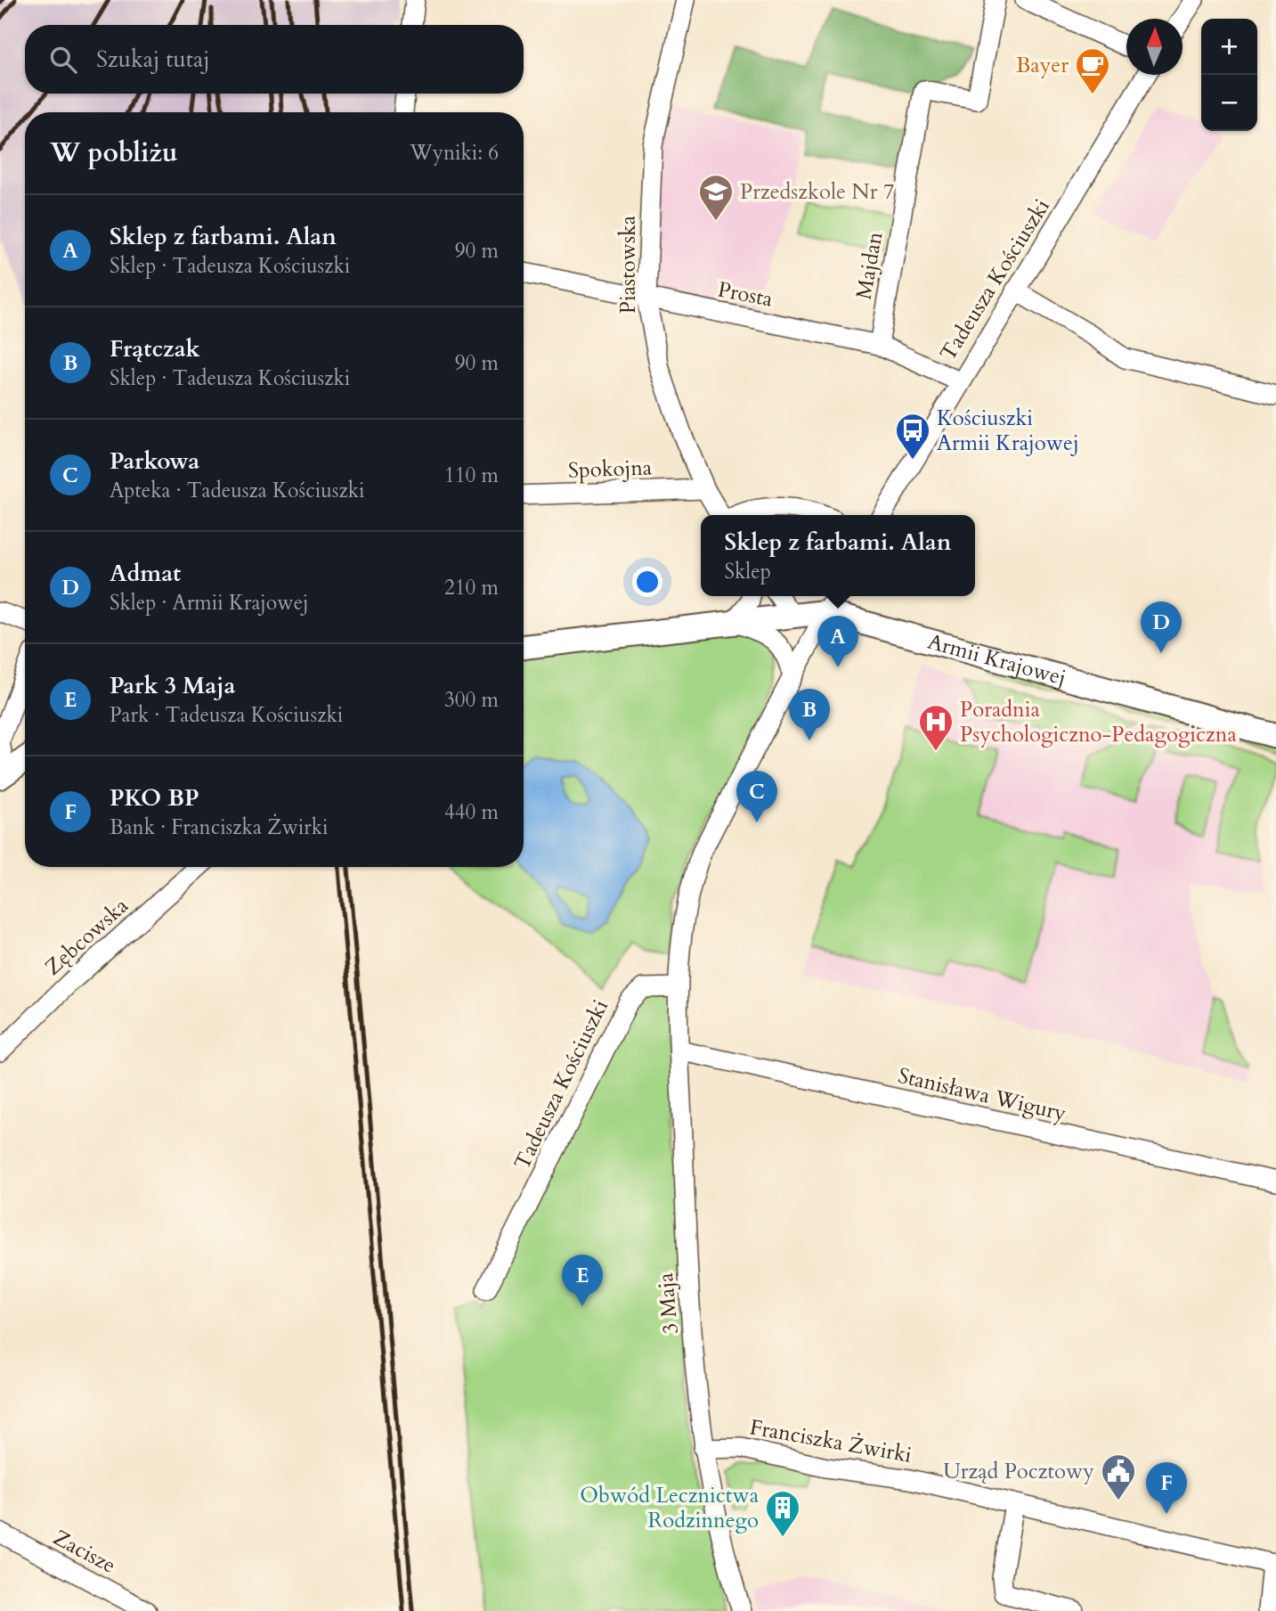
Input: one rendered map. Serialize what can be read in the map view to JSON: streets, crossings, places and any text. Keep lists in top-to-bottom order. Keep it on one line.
{"streets":{"street":["Piastowska","Majdan","Tadeusza Kościuszki","Prosta","Spokojna","Armii Krajowej","Zębcowska","Stanisława Wigury","3 Maja","Franciszka Żwirki","Zacisze"]},"crossings":[["Piastowska","Prosta"],["Piastowska","Spokojna"],["Majdan","Prosta"],["Tadeusza Kościuszki","Prosta"],["Tadeusza Kościuszki","3 Maja"],["Stanisława Wigury","3 Maja"],["3 Maja","Franciszka Żwirki"]],"places":{"cafe":["Bayer"],"school or university":["Przedszkole Nr 7"],"bus stop":["Kościuszki Armii Krajowej"],"hospital":["Poradnia Psychologiczno-Pedagogiczna"],"public building":["Urząd Pocztowy"],"building":["Obwód Lecznictwa Rodzinnego"]},"north":"top","page":{"map_buttons":["+","−"],"search":"Szukaj tutaj","heading":["W pobliżu","Wyniki: 6"],"list":[{"mark":"A","name":"Sklep z farbami. Alan","note":"Sklep · Tadeusza Kościuszki","value":"90 m"},{"mark":"B","name":"Frątczak","note":"Sklep · Tadeusza Kościuszki","value":"90 m"},{"mark":"C","name":"Parkowa","note":"Apteka · Tadeusza Kościuszki","value":"110 m"},{"mark":"D","name":"Admat","note":"Sklep · Armii Krajowej","value":"210 m"},{"mark":"E","name":"Park 3 Maja","note":"Park · Tadeusza Kościuszki","value":"300 m"},{"mark":"F","name":"PKO BP","note":"Bank · Franciszka Żwirki","value":"440 m"}],"popup":["Sklep z farbami. Alan","Sklep"],"pins":["D","A","B","C","E","F"]}}
